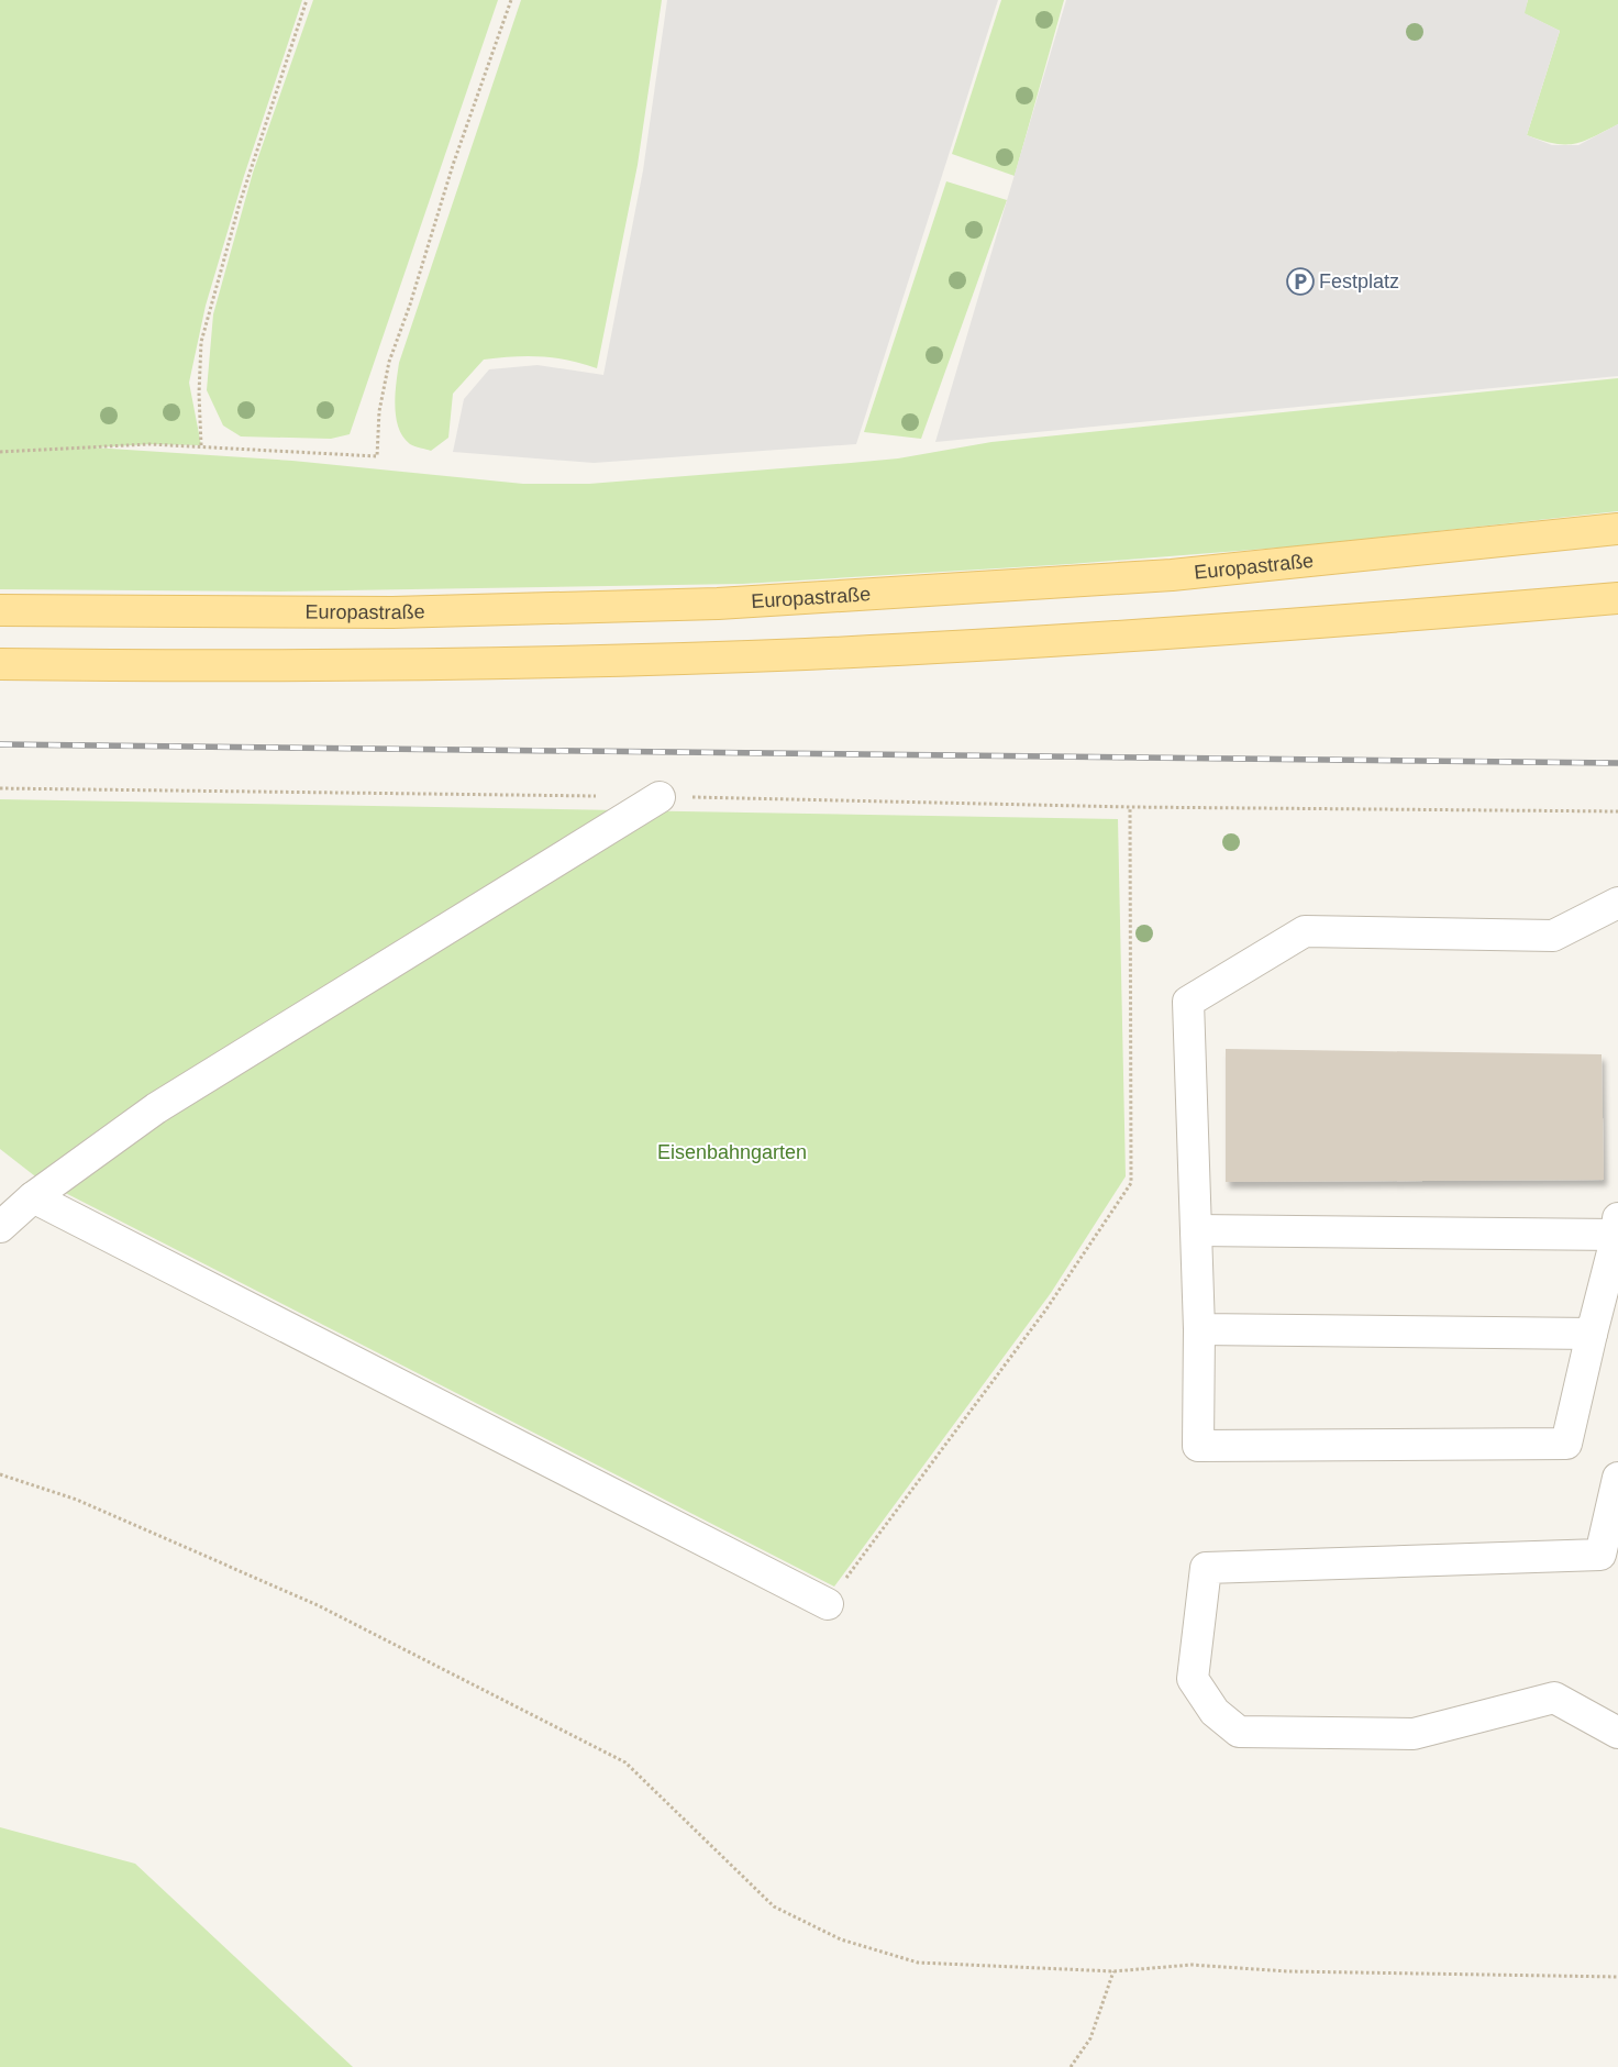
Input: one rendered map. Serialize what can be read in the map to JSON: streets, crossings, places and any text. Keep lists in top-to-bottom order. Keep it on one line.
{"streets":{"main road":["Europastraße"]},"parks":["Eisenbahngarten"],"places":{"parking":["Festplatz"]}}
